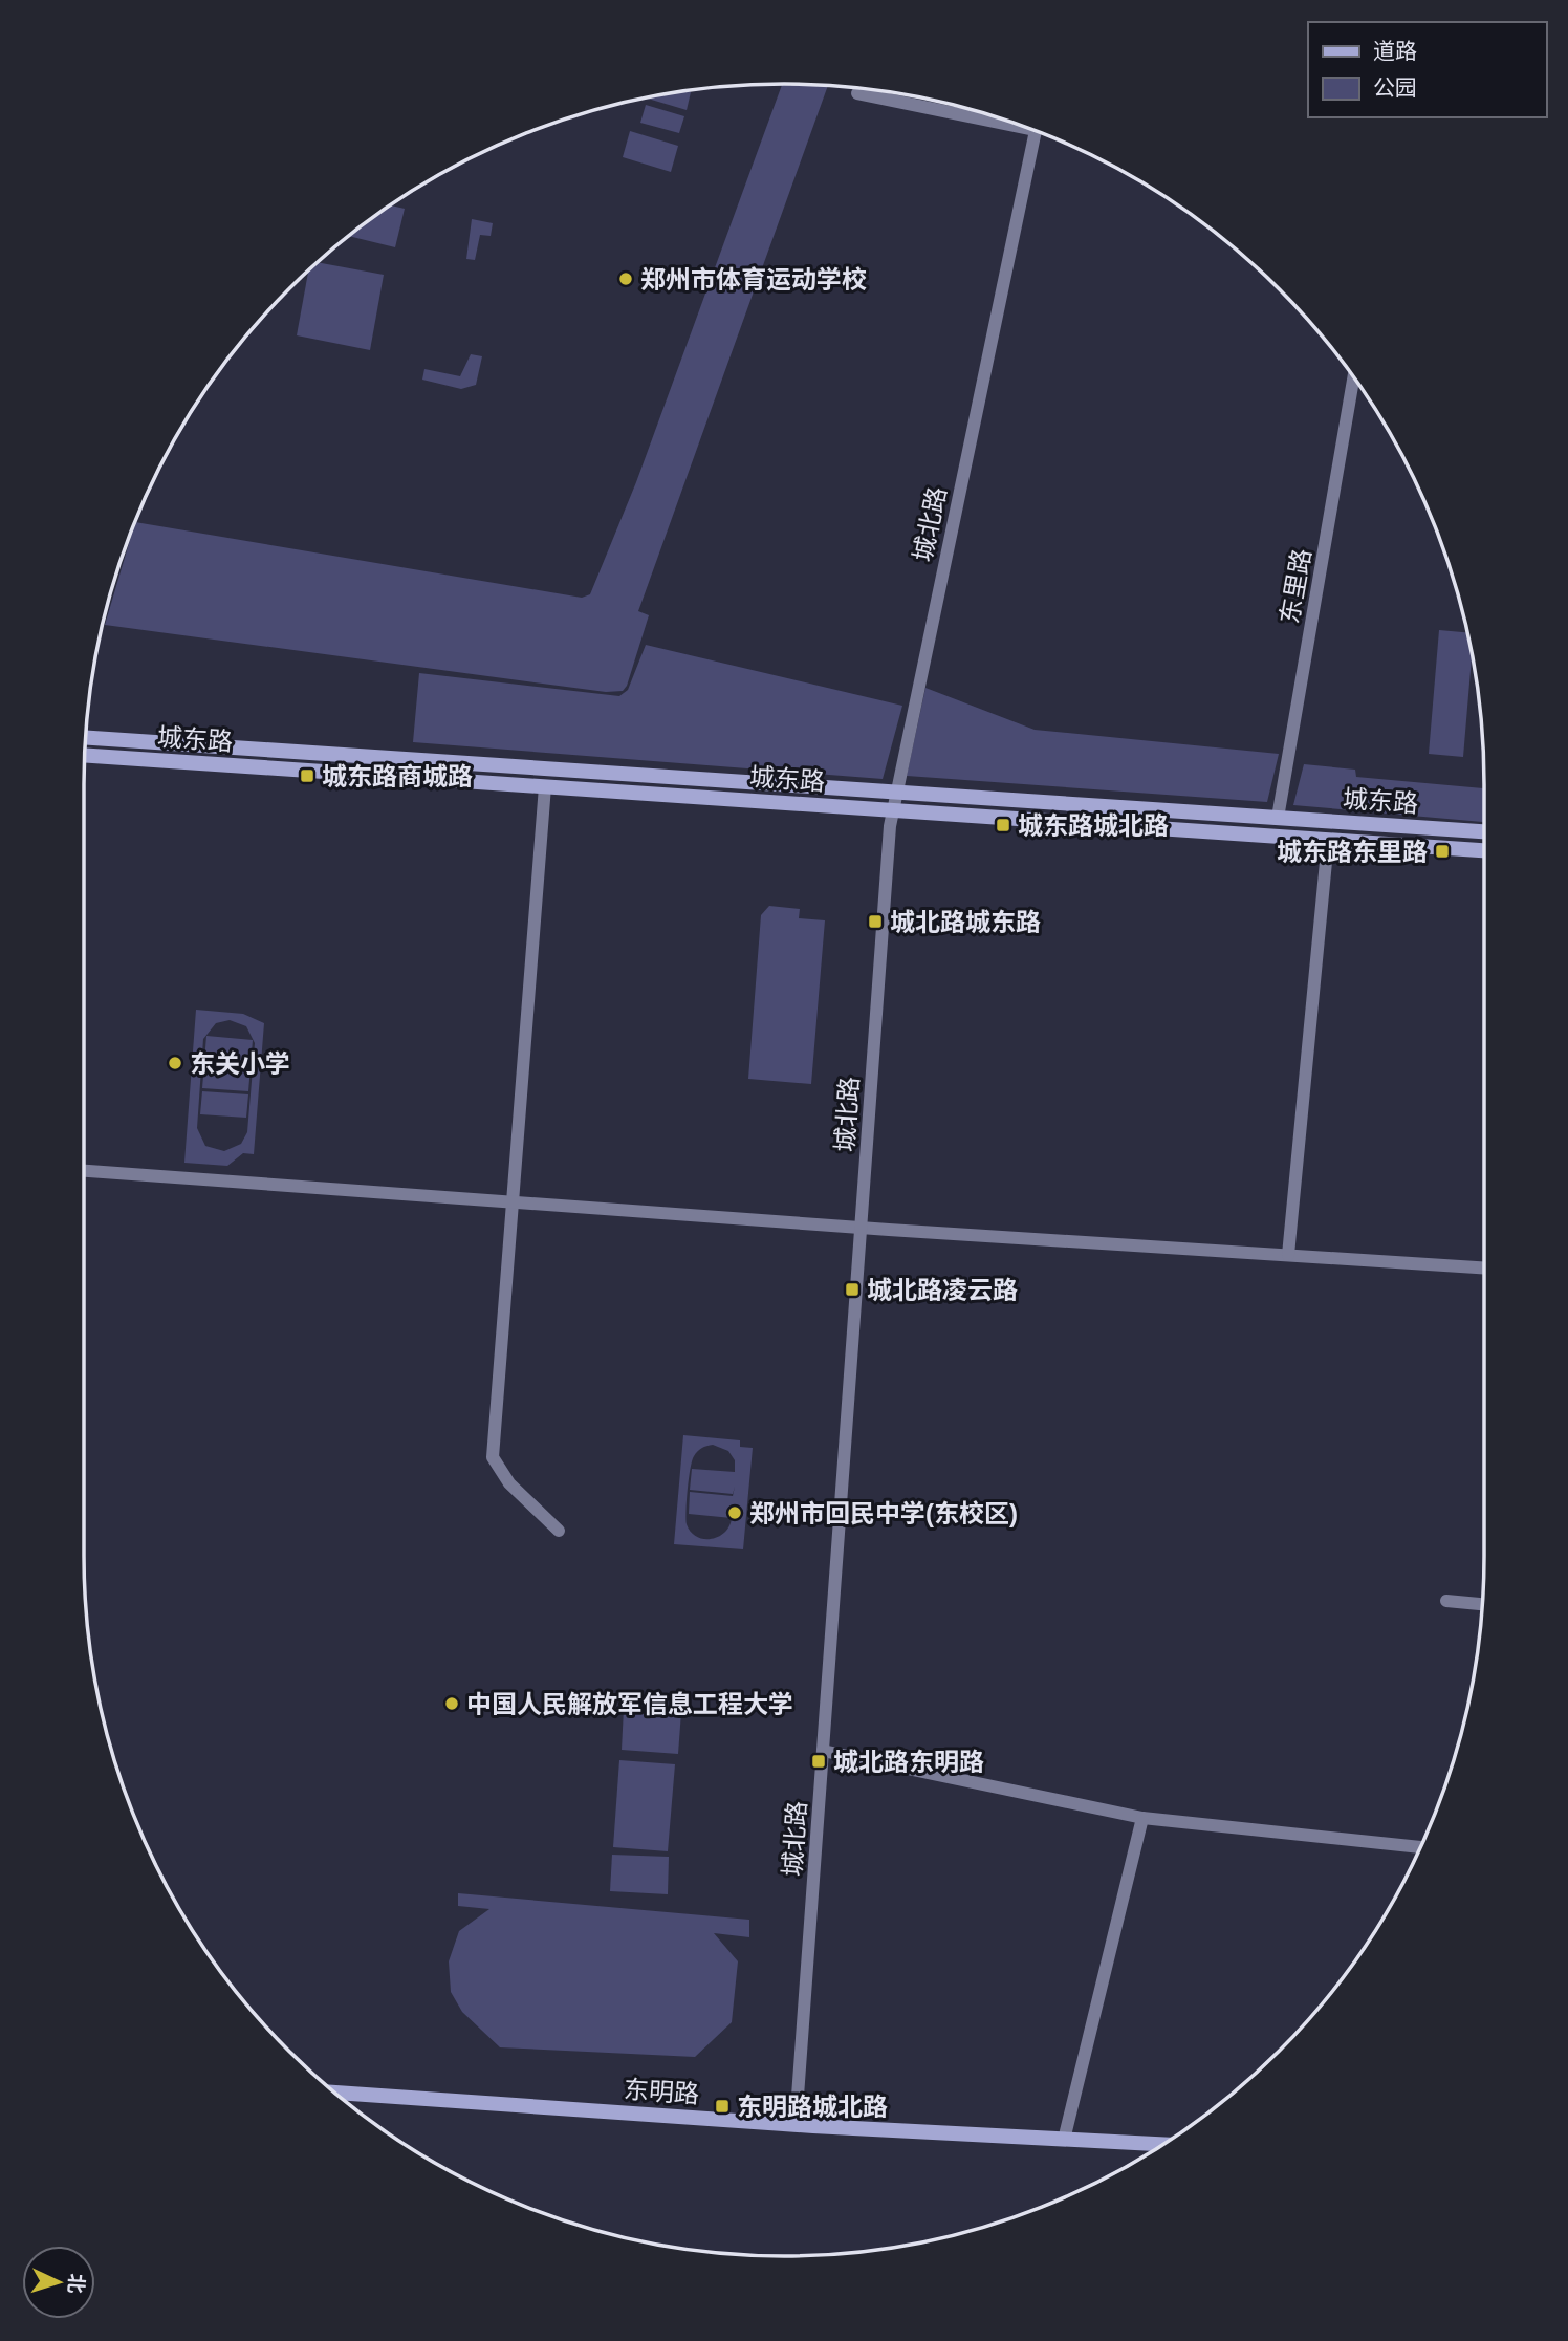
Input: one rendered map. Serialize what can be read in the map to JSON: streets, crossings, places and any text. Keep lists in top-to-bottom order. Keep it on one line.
{"streets":{"main road":["城东路","东明路"],"street":["城北路","东里路"]},"crossings":[["城北路","城东路"],["城北路","东明路"],["东里路","城东路"]],"places":{"other":["郑州市体育运动学校","东关小学","郑州市回民中学(东校区)","中国人民解放军信息工程大学"],"transit":["城东路商城路","城东路城北路","城东路东里路","城北路城东路","城北路凌云路","城北路东明路","东明路城北路"]},"legend":["道路","公园"],"north":"right"}
